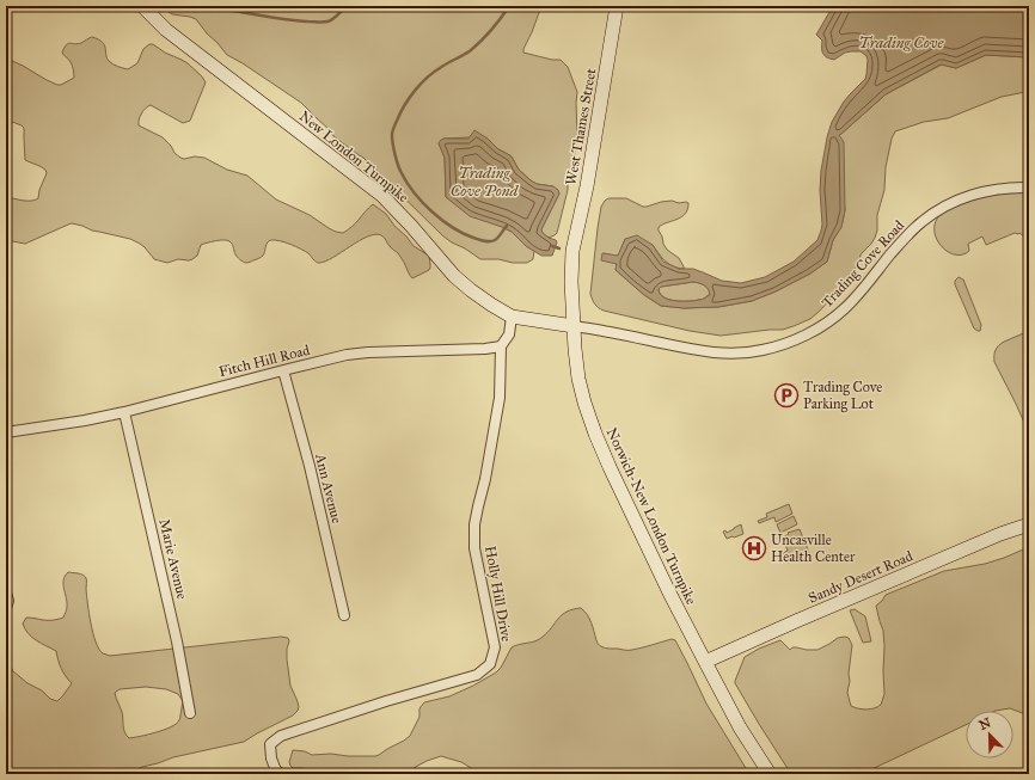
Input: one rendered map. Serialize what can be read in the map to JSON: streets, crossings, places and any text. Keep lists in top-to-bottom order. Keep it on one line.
{"streets":{"main road":["West Thames Street","New London Turnpike","Norwich-New London Turnpike","Sandy Desert Road"],"street":["Trading Cove Road","Fitch Hill Road","Ann Avenue","Marie Avenue","Holly Hill Drive"]},"crossings":[["West Thames Street","Norwich-New London Turnpike"],["New London Turnpike","Trading Cove Road"],["New London Turnpike","Norwich-New London Turnpike"],["Trading Cove Road","Norwich-New London Turnpike"],["Fitch Hill Road","Ann Avenue"],["Fitch Hill Road","Marie Avenue"],["Fitch Hill Road","Holly Hill Drive"],["Norwich-New London Turnpike","Sandy Desert Road"]],"water":["Trading Cove","Trading Cove Pond"],"places":{"parking":["Trading Cove Parking Lot"],"hospital":["Uncasville Health Center"]},"north":"top left"}
